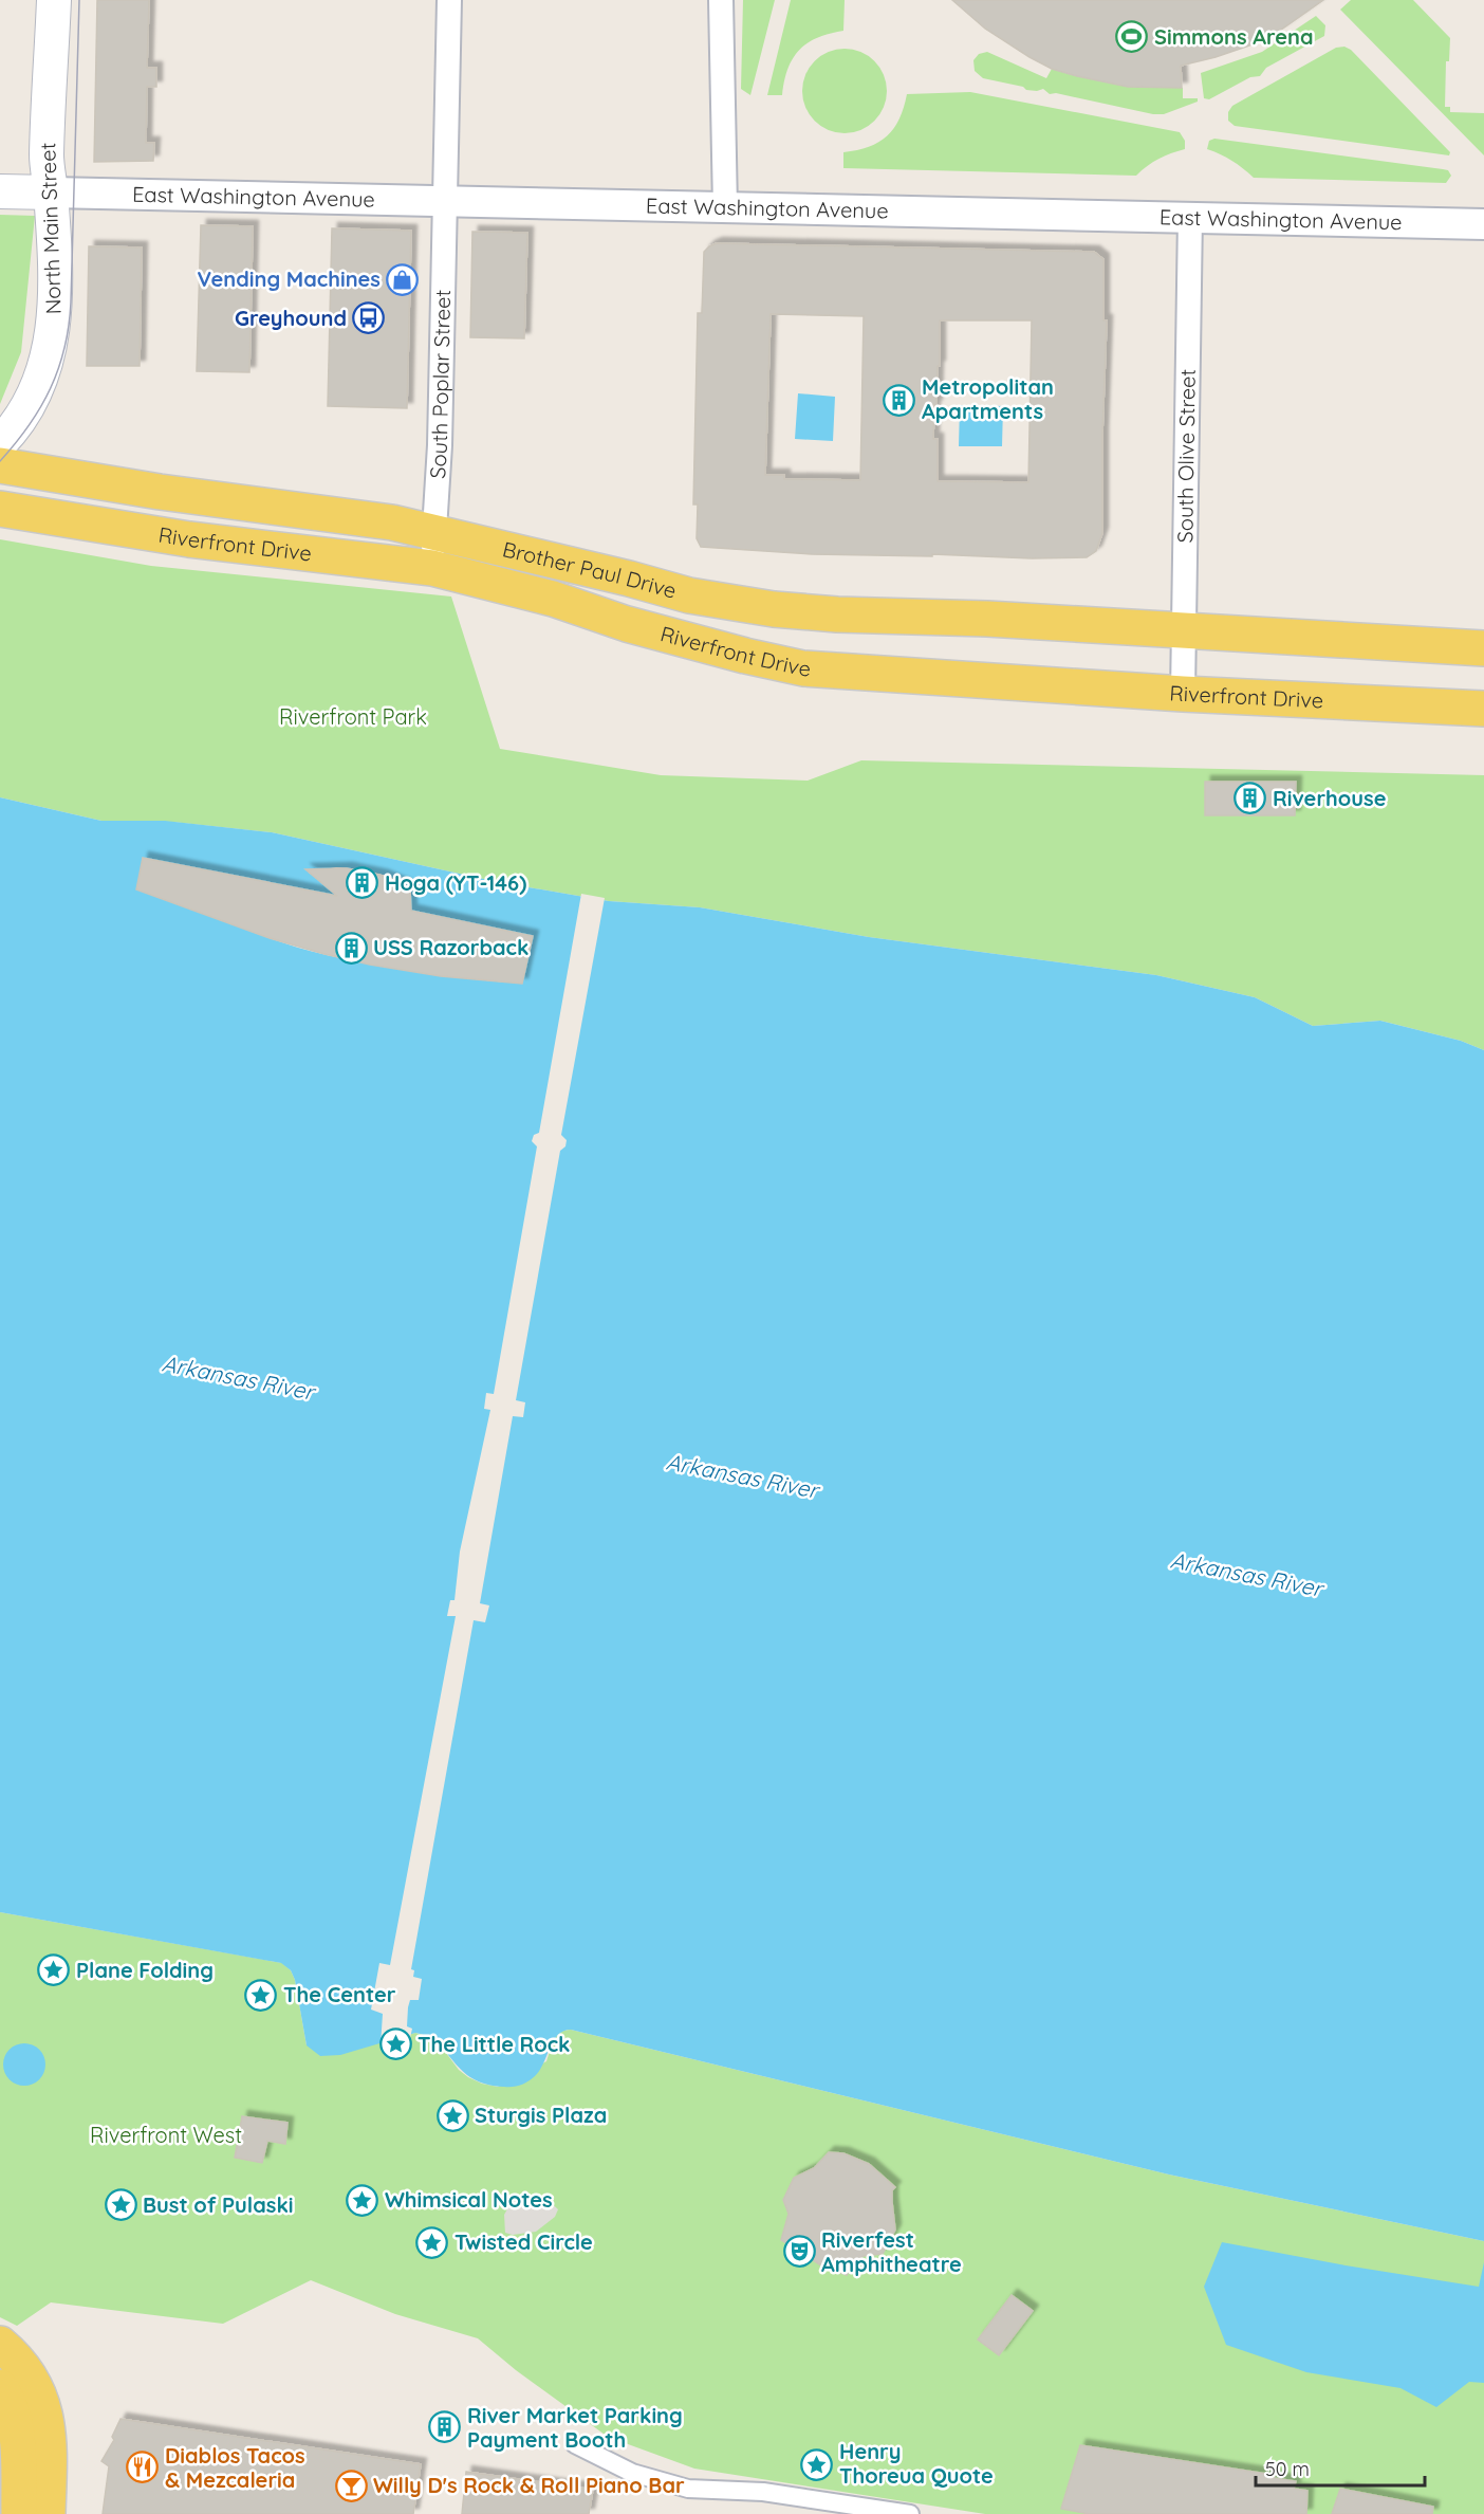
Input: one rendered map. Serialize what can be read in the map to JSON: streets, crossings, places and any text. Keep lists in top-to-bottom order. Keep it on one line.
{"streets":{"main road":["North Main Street","Riverfront Drive","Brother Paul Drive"],"street":["East Washington Avenue","South Poplar Street","South Olive Street"]},"crossings":[["East Washington Avenue","North Main Street"],["East Washington Avenue","South Poplar Street"],["East Washington Avenue","South Olive Street"],["South Poplar Street","Riverfront Drive"],["South Poplar Street","Brother Paul Drive"],["South Olive Street","Riverfront Drive"],["South Olive Street","Brother Paul Drive"]],"water":["Arkansas River"],"parks":["Riverfront Park","Riverfront West"],"places":{"sports":["Simmons Arena"],"shop":["Vending Machines"],"bus stop":["Greyhound"],"building":["Metropolitan Apartments","Riverhouse","Hoga (YT-146)","USS Razorback","River Market Parking Payment Booth"],"place":["Plane Folding","The Center","The Little Rock","Sturgis Plaza","Whimsical Notes","Bust of Pulaski","Twisted Circle","Henry Thoreua Quote"],"theatre":["Riverfest Amphitheatre"],"restaurant":["Diablos Tacos & Mezcaleria"],"bar":["Willy D's Rock & Roll Piano Bar"]},"scale_bar":"50 m"}
